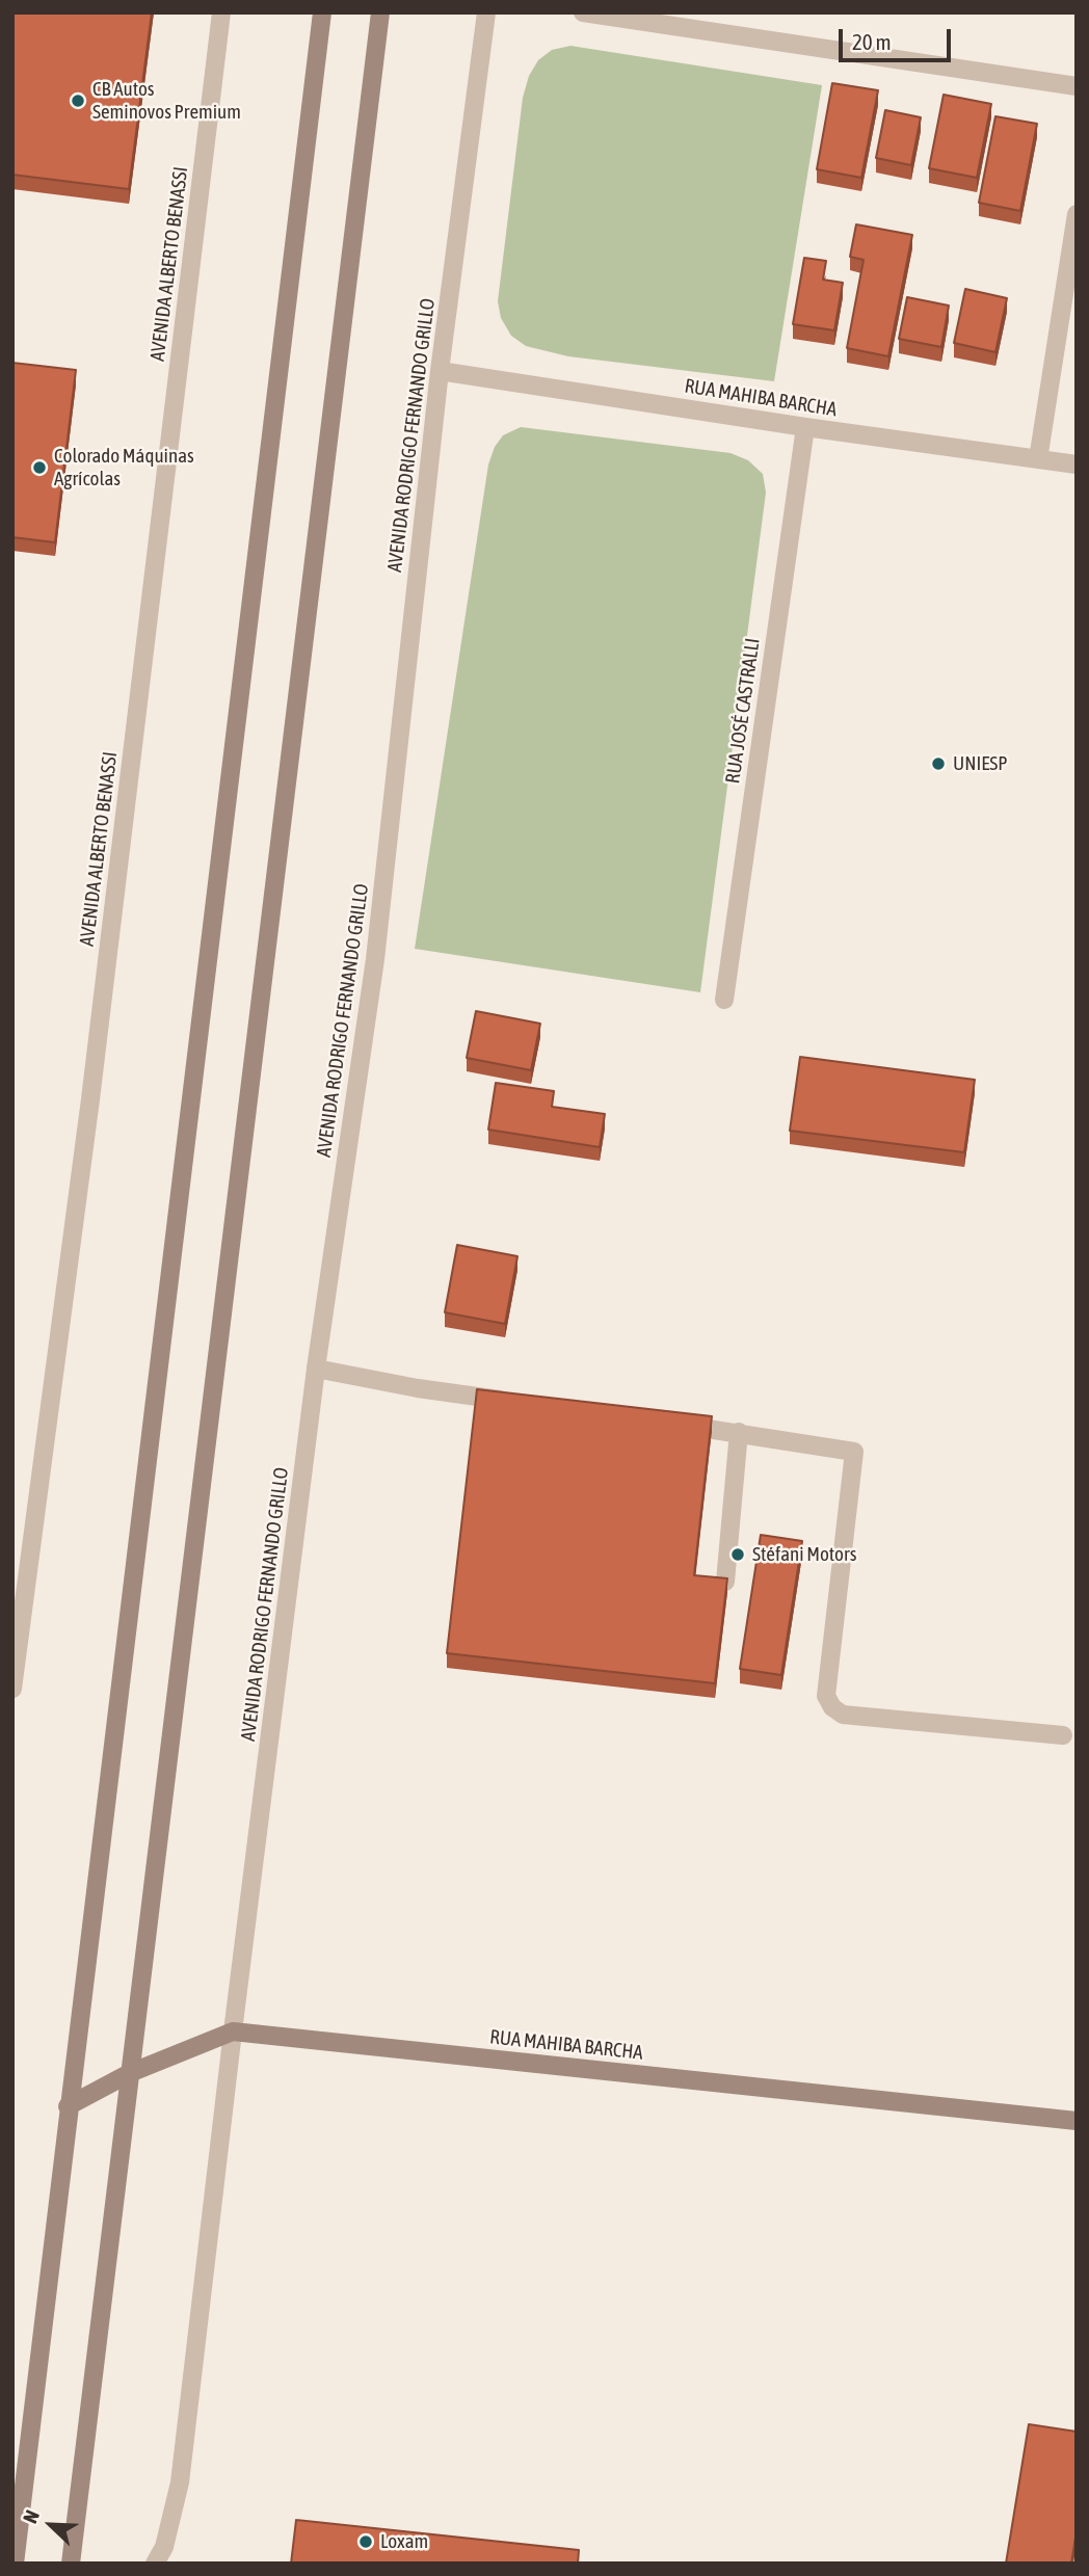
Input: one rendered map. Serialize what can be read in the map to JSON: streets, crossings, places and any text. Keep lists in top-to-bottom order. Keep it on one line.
{"streets":{"main road":["RUA MAHIBA BARCHA"],"street":["AVENIDA ALBERTO BENASSI","AVENIDA RODRIGO FERNANDO GRILLO","RUA JOSÉ CASTRALLI"]},"crossings":[["RUA MAHIBA BARCHA","AVENIDA RODRIGO FERNANDO GRILLO"],["RUA MAHIBA BARCHA","RUA JOSÉ CASTRALLI"]],"places":["CB Autos Seminovos Premium","Colorado Máquinas Agrícolas","UNIESP","Stéfani Motors","Loxam"],"scale_bar":"20 m","north":"top left"}
